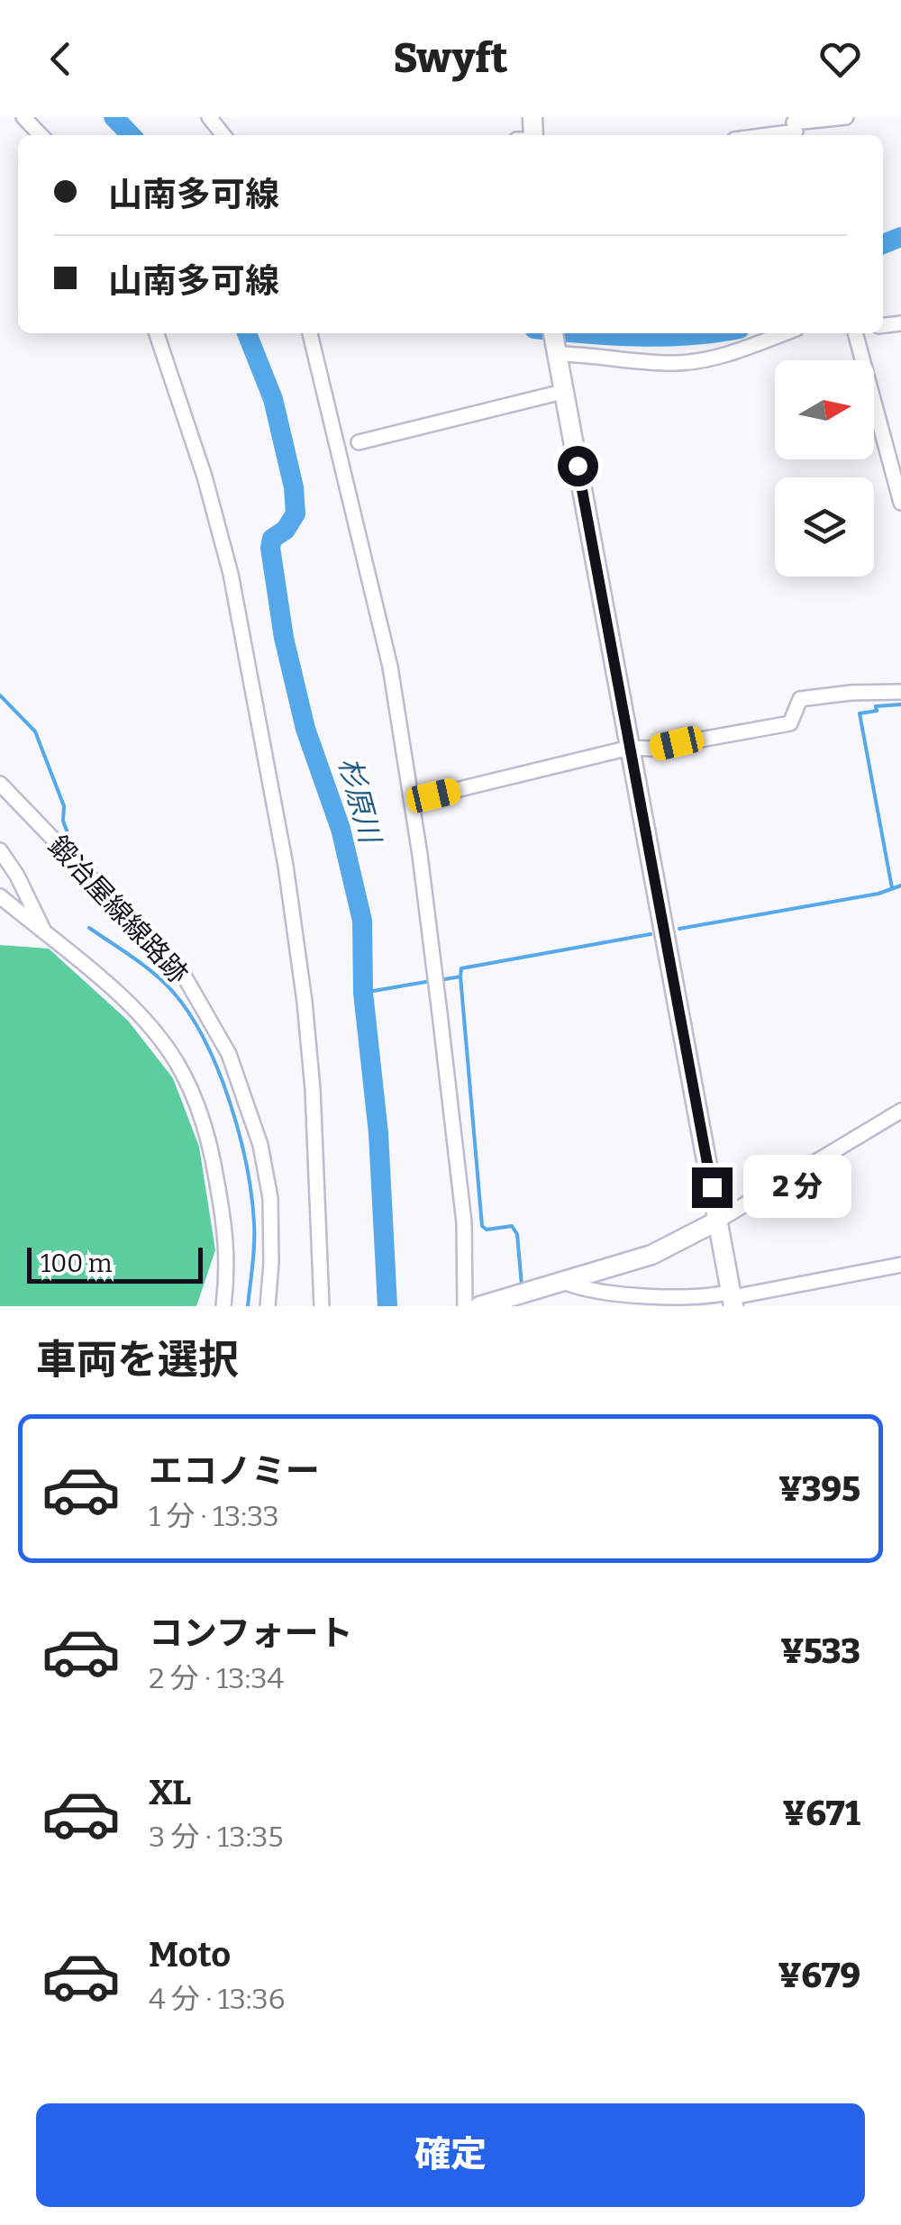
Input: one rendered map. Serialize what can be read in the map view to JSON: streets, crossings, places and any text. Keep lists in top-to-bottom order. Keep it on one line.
{"streets":{"street":["鍛冶屋線線路跡"]},"water":["杉原川"],"scale_bar":"100 m","north":"right","page":{"header":"Swyft","banner":["山南多可線","山南多可線"],"bubble":"2 分","scale":"100 m","heading":"車両を選択","list":[{"name":"エコノミー","note":"1 分 · 13:33","value":"¥395"},{"name":"コンフォート","note":"2 分 · 13:34","value":"¥533"},{"name":"XL","note":"3 分 · 13:35","value":"¥671"},{"name":"Moto","note":"4 分 · 13:36","value":"¥679"}],"buttons":"確定"}}
